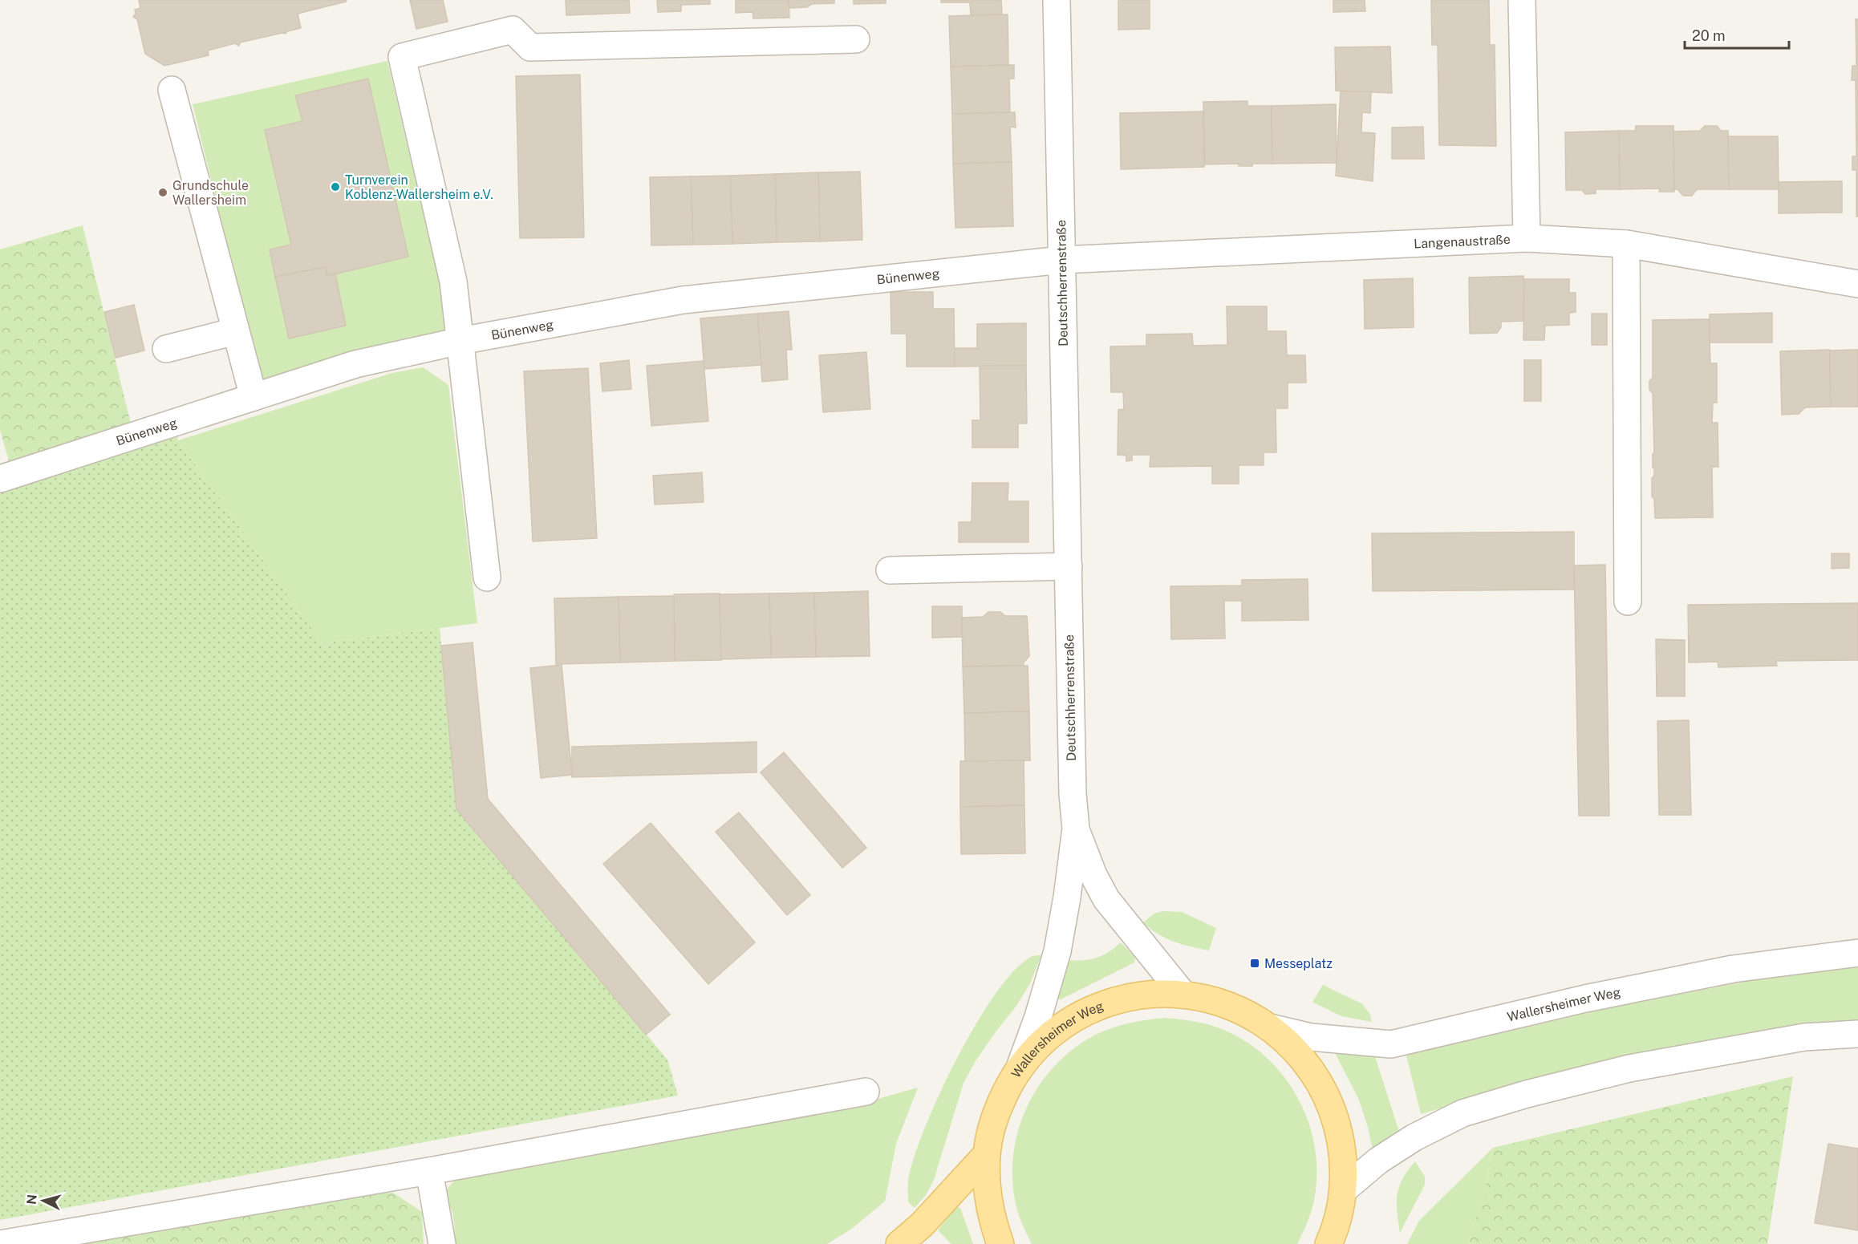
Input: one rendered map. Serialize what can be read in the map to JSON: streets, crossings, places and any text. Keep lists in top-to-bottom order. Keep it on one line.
{"streets":{"main road":["Wallersheimer Weg"],"street":["Langenaustraße","Bünenweg","Deutschherrenstraße"]},"crossings":[["Langenaustraße","Bünenweg"],["Langenaustraße","Deutschherrenstraße"],["Bünenweg","Deutschherrenstraße"],["Deutschherrenstraße","Wallersheimer Weg"]],"places":{"other":["Turnverein Koblenz-Wallersheim e.V.","Grundschule Wallersheim"],"transit":["Messeplatz"]},"scale_bar":"20 m","north":"left"}
